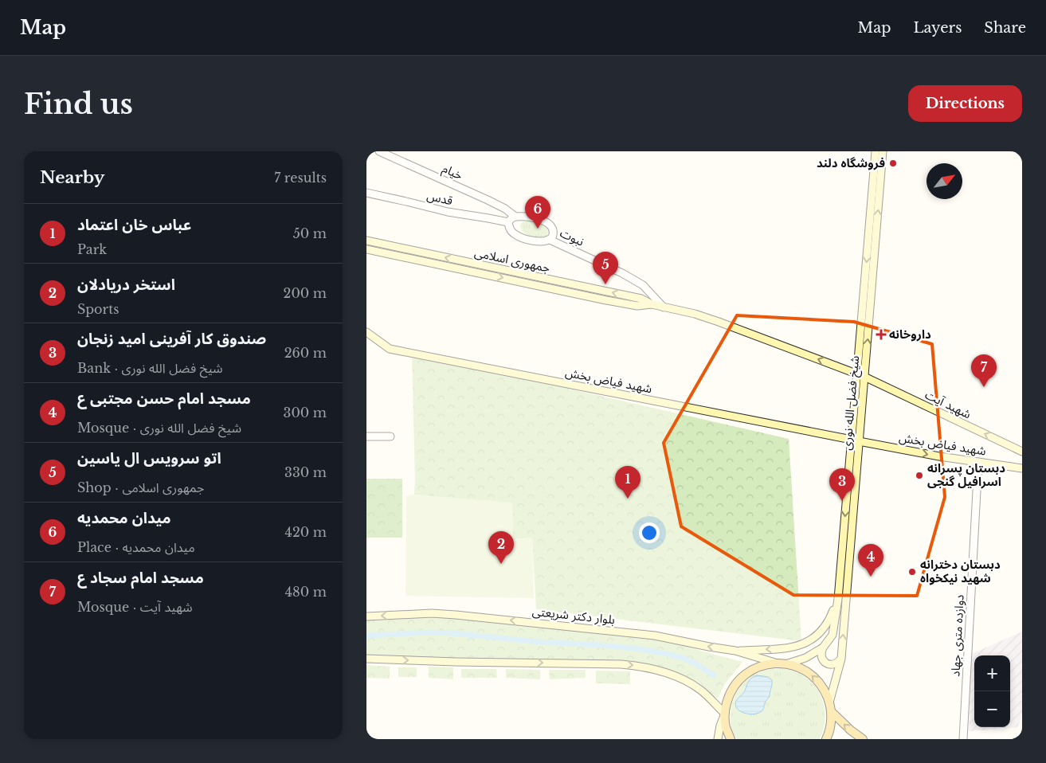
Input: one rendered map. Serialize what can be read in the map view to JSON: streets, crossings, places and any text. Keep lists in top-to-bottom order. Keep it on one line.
{"streets":{"main road":["جمهوری اسلامی","شهید فیاض بخش","شیخ فضل الله نوری","شهید آیت","بلوار دکتر شریعتی"],"street":["خیام","قدس","نبوت","دوازده متری جهاد"]},"crossings":[["نبوت","جمهوری اسلامی"],["جمهوری اسلامی","شیخ فضل الله نوری"],["جمهوری اسلامی","شهید آیت"],["شهید فیاض بخش","شیخ فضل الله نوری"],["شهید فیاض بخش","دوازده متری جهاد"],["شیخ فضل الله نوری","شهید آیت"]],"one_way":["شهید آیت"],"places":{"other":["فروشگاه دلند","دبستان پسرانه اسرافیل گنجی","دبستان دخترانه شهید نیکخواه"],"health":["داروخانه"]},"north":"top right","page":{"header":"Map","nav":["Map","Layers","Share"],"buttons":"Directions","title":"Find us","heading":["Nearby","7 results"],"pins":["6","5","7","1","3","2","4"],"list":[{"mark":"1","name":"عباس خان اعتماد","note":"Park","value":"50 m"},{"mark":"2","name":"استخر دریادلان","note":"Sports","value":"200 m"},{"mark":"3","name":"صندوق کار آفرینی امید زنجان","note":"Bank · شیخ فضل الله نوری","value":"260 m"},{"mark":"4","name":"مسجد امام حسن مجتبی ع","note":"Mosque · شیخ فضل الله نوری","value":"300 m"},{"mark":"5","name":"اتو سرویس ال یاسین","note":"Shop · جمهوری اسلامی","value":"330 m"},{"mark":"6","name":"میدان محمدیه","note":"Place · میدان محمدیه","value":"420 m"},{"mark":"7","name":"مسجد امام سجاد ع","note":"Mosque · شهید آیت","value":"480 m"}],"map_buttons":["+","−"]}}
